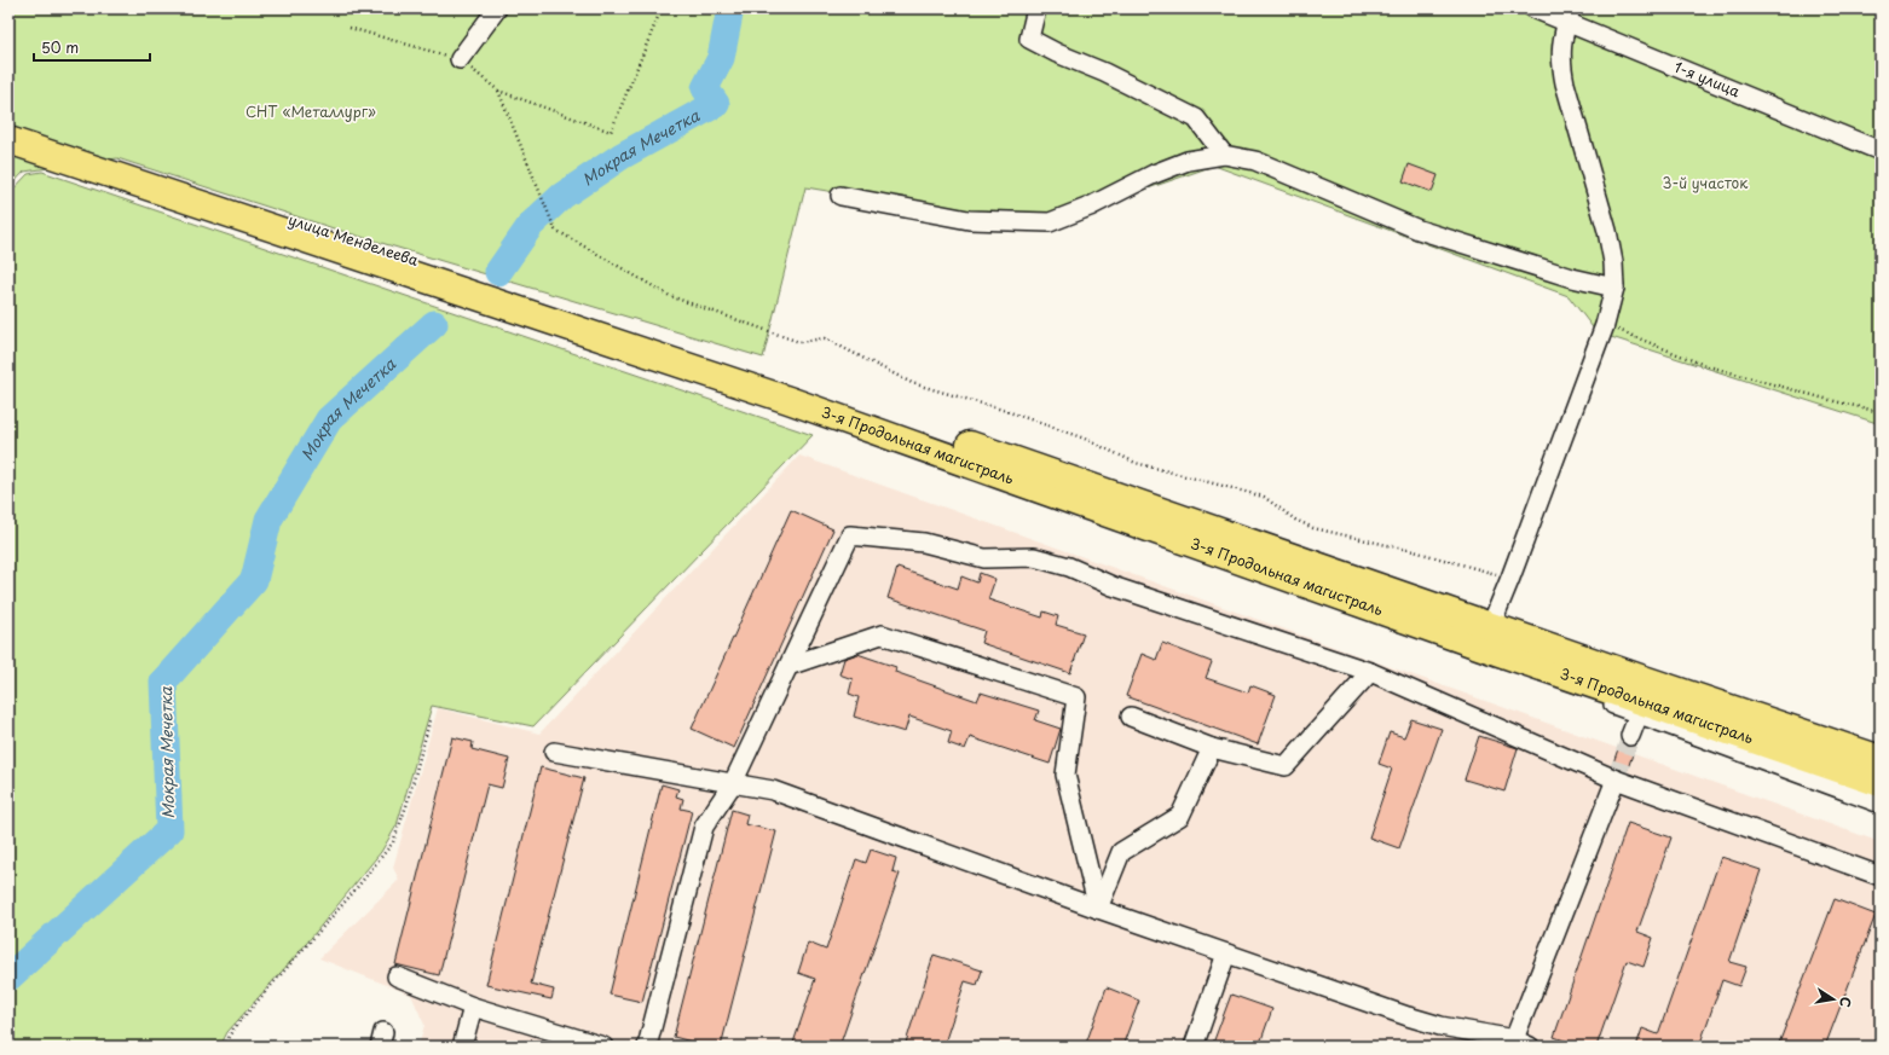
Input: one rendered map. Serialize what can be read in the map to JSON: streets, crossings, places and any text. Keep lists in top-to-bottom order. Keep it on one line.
{"streets":{"highway":["улица Менделеева","3-я Продольная магистраль"],"street":["1-я улица"]},"crossings":[["улица Менделеева","3-я Продольная магистраль"]],"water":["Мокрая Мечетка"],"parks":["СНТ «Металлург»","3-й участок"],"scale_bar":"50 m","north":"right"}
